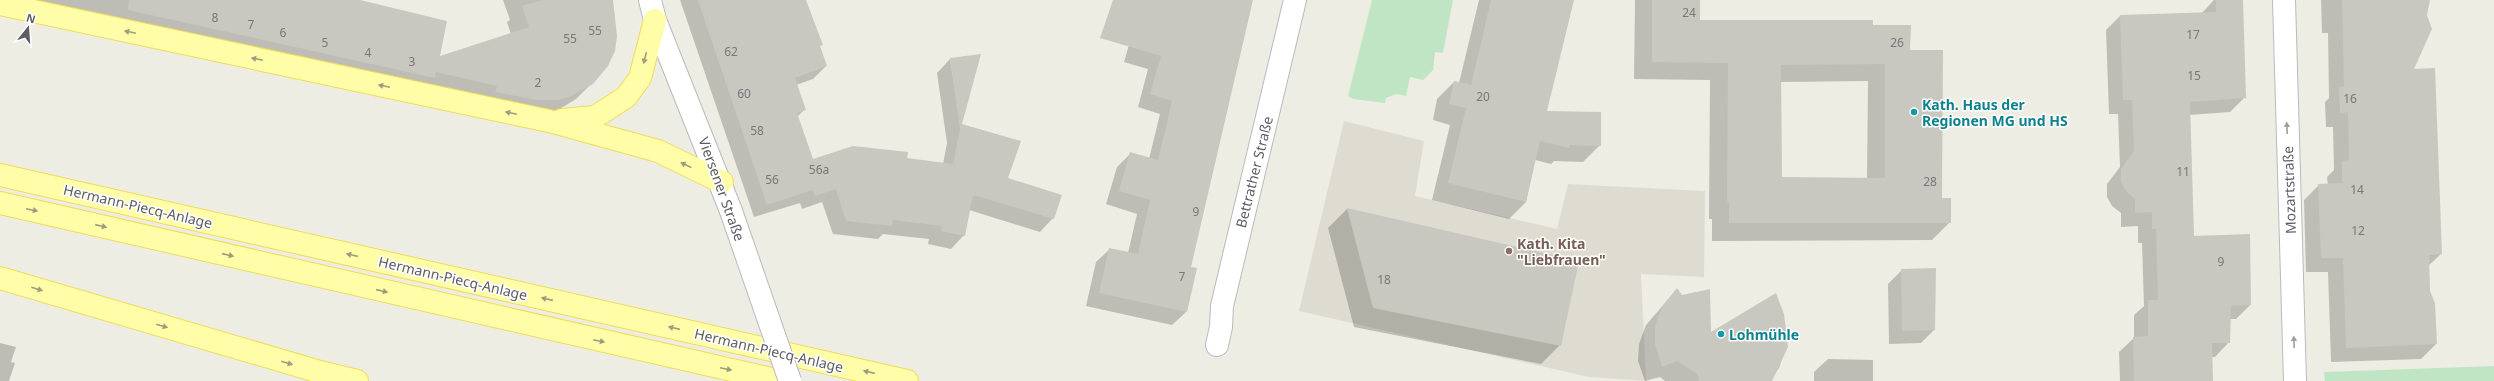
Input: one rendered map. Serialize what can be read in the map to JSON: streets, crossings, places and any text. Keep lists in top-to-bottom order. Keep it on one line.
{"streets":{"main road":["Hermann-Piecq-Anlage"],"street":["Bettrather Straße","Viersener Straße","Mozartstraße"]},"one_way":["Mozartstraße"],"places":["Kath. Haus der Regionen MG und HS","Kath. Kita \"Liebfrauen\"","Lohmühle"],"house_numbers":["24","8","7","55","6","17","55","5","26","62","4","3","15","2","60","20","16","58","56a","11","56","28","14","9","12","9","7","18"],"north":"top"}
